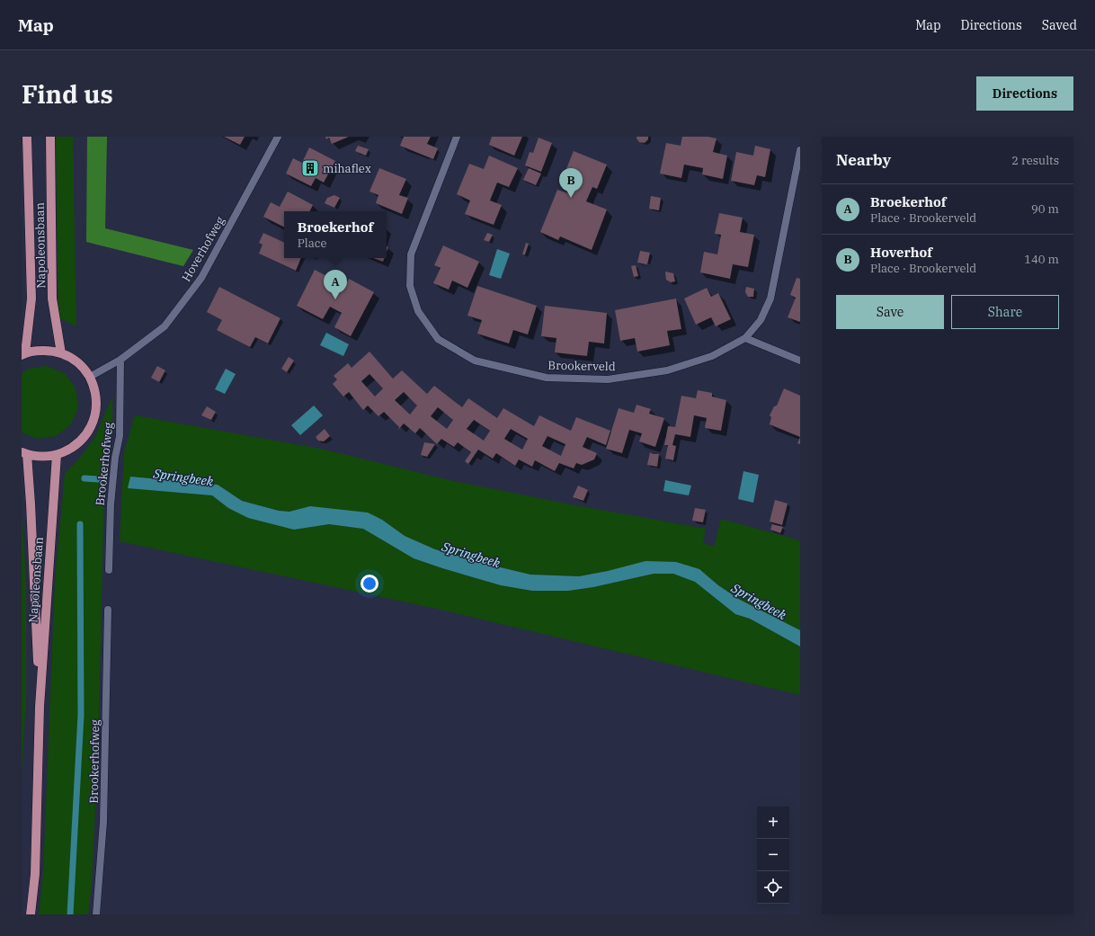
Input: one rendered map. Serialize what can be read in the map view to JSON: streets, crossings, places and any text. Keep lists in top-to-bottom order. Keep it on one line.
{"streets":{"main road":["Napoleonsbaan"],"street":["Hoverhofweg","Brookerveld","Brookerhofweg"]},"crossings":[["Hoverhofweg","Brookerhofweg"]],"water":["Springbeek"],"places":{"building":["mihaflex"]},"page":{"header":"Map","nav":["Map","Directions","Saved"],"buttons":["Directions",["Save","Share"]],"title":"Find us","heading":["Nearby","2 results"],"pins":["B","A"],"list":[{"mark":"A","name":"Broekerhof","note":"Place · Brookerveld","value":"90 m"},{"mark":"B","name":"Hoverhof","note":"Place · Brookerveld","value":"140 m"}],"popup":["Broekerhof","Place"],"map_buttons":["+","−"]}}
